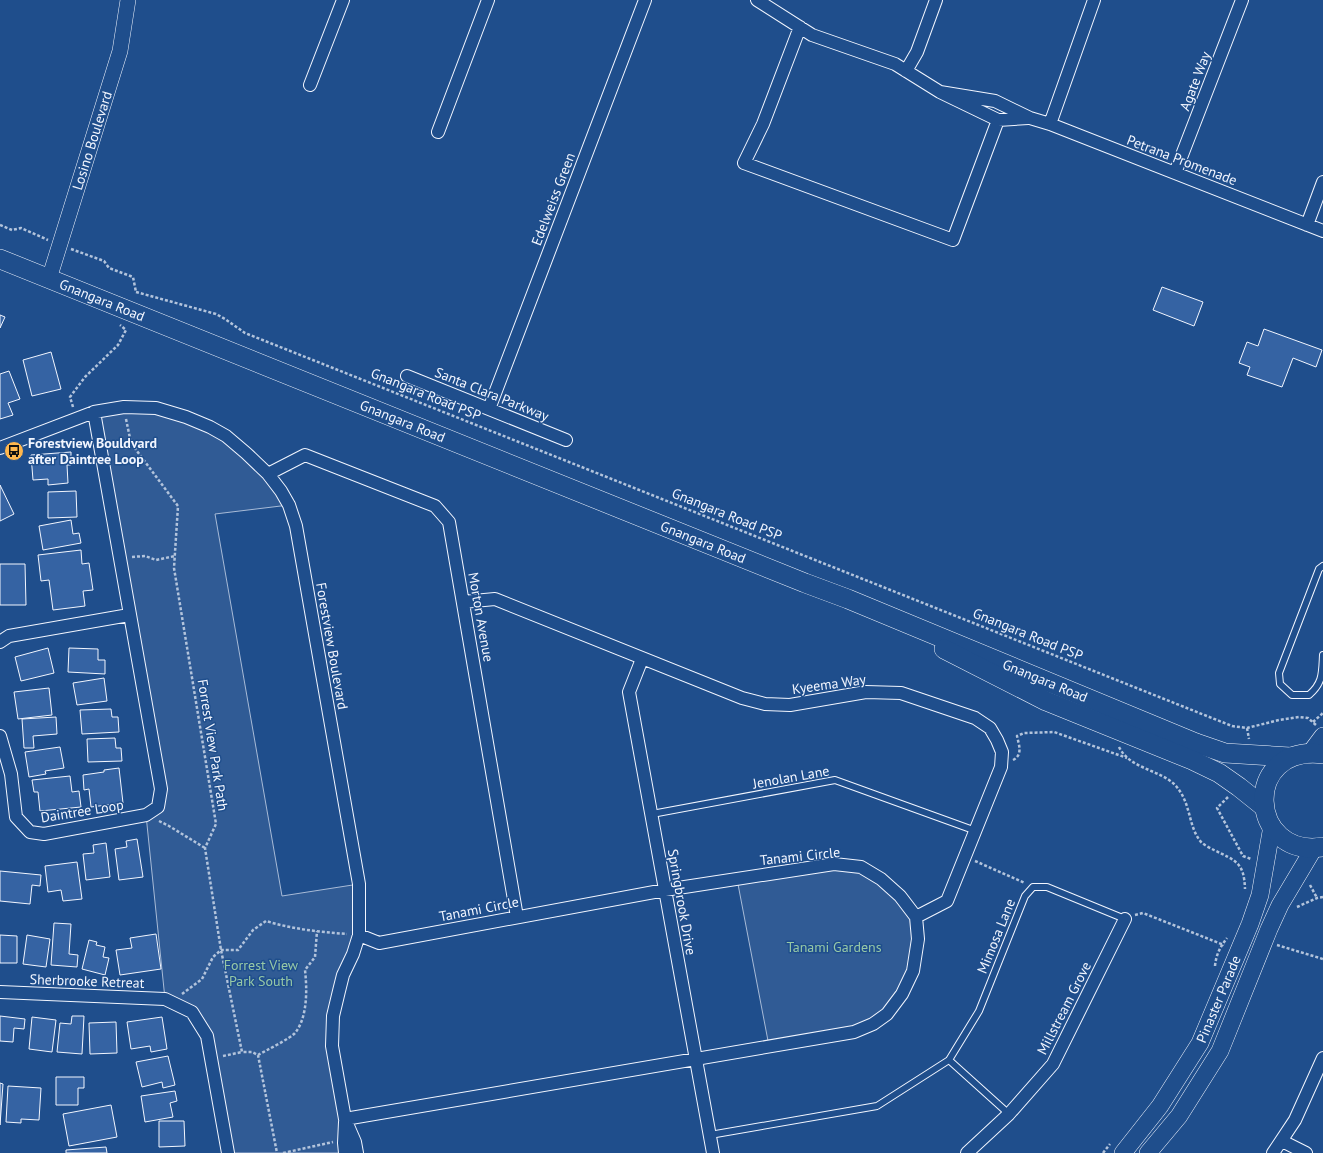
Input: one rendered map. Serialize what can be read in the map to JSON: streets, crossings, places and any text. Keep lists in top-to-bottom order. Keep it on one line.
{"streets":{"main road":["Gnangara Road","Pinaster Parade"],"street":["Agate Way","Losino Boulevard","Petrana Promenade","Edelweiss Green","Santa Clara Parkway","Morton Avenue","Forestview Boulevard","Kyeema Way","Daintree Loop","Tanami Circle","Springbrook Drive","Sherbrooke Retreat","Millstream Grove"],"lane":["Jenolan Lane","Mimosa Lane"],"path":["Gnangara Road PSP","Forrest View Park Path"]},"crossings":[["Agate Way","Petrana Promenade"],["Losino Boulevard","Gnangara Road"],["Edelweiss Green","Santa Clara Parkway"],["Morton Avenue","Forestview Boulevard"],["Morton Avenue","Kyeema Way"],["Morton Avenue","Tanami Circle"],["Forestview Boulevard","Forrest View Park Path"],["Forestview Boulevard","Tanami Circle"],["Kyeema Way","Jenolan Lane"],["Kyeema Way","Tanami Circle"],["Kyeema Way","Springbrook Drive"],["Jenolan Lane","Springbrook Drive"],["Tanami Circle","Springbrook Drive"],["Springbrook Drive","Mimosa Lane"]],"parks":["Tanami Gardens","Forrest View Park South"],"places":{"bus stop":["Forestview Bouldvard after Daintree Loop"]}}
